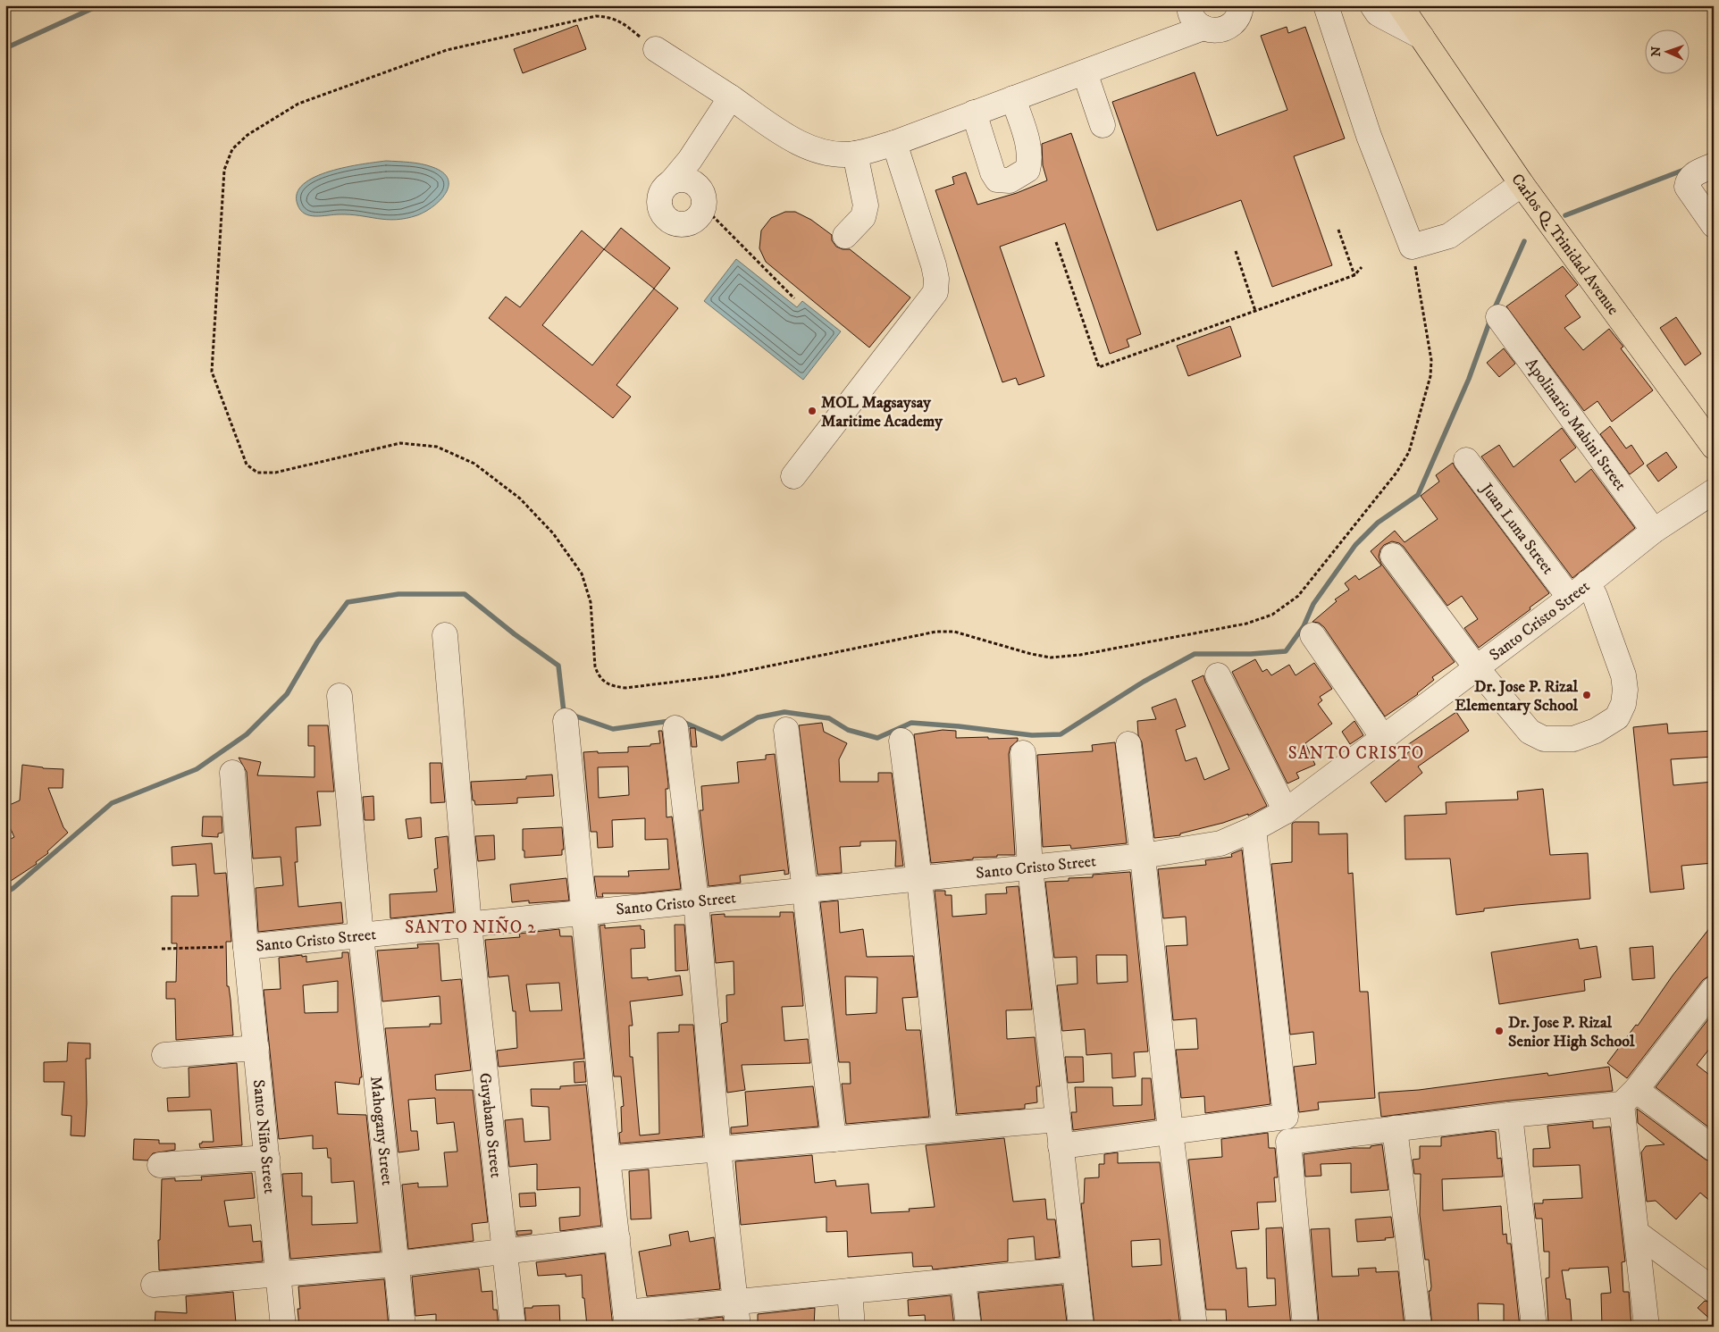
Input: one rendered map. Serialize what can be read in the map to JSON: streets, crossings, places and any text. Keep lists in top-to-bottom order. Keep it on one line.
{"streets":{"main road":["Carlos Q. Trinidad Avenue"],"street":["Apolinario Mabini Street","Juan Luna Street","Santo Cristo Street","Guyabano Street","Mahogany Street","Santo Niño Street"]},"crossings":[["Apolinario Mabini Street","Santo Cristo Street"],["Juan Luna Street","Santo Cristo Street"],["Santo Cristo Street","Guyabano Street"],["Santo Cristo Street","Mahogany Street"],["Santo Cristo Street","Santo Niño Street"]],"districts":["SANTO CRISTO","SANTO NIÑO 2"],"places":["MOL Magsaysay Maritime Academy","Dr. Jose P. Rizal Elementary School","Dr. Jose P. Rizal Senior High School"],"north":"left"}
